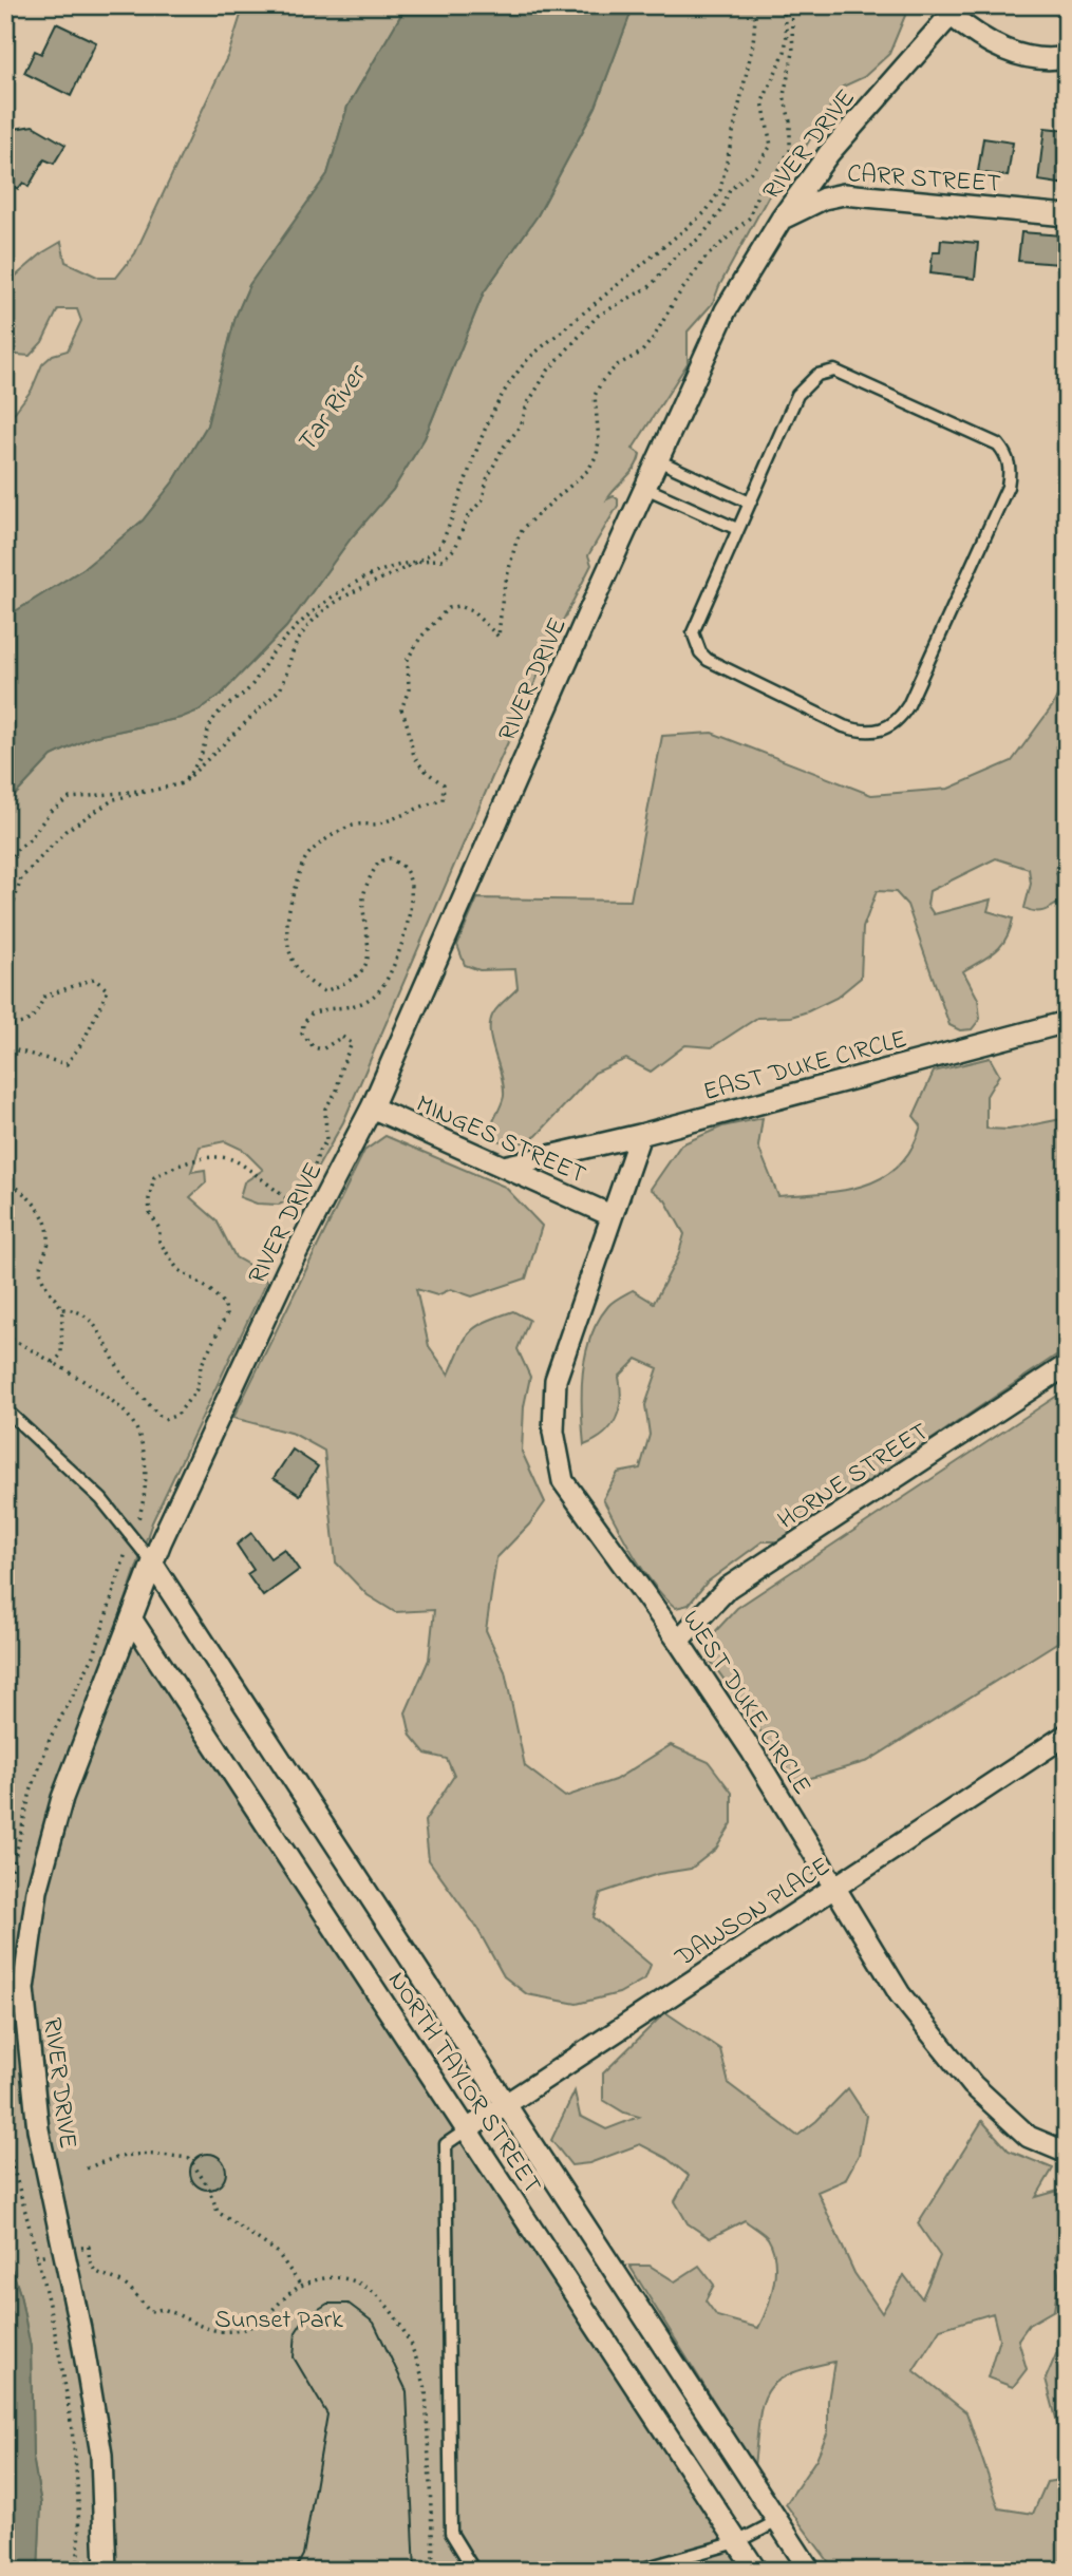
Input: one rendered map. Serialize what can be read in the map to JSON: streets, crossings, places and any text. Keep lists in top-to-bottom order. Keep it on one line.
{"streets":{"street":["RIVER DRIVE","CARR STREET","EAST DUKE CIRCLE","MINGES STREET","HORNE STREET","WEST DUKE CIRCLE","DAWSON PLACE","NORTH TAYLOR STREET"]},"crossings":[["RIVER DRIVE","CARR STREET"],["RIVER DRIVE","MINGES STREET"],["RIVER DRIVE","NORTH TAYLOR STREET"],["EAST DUKE CIRCLE","MINGES STREET"],["MINGES STREET","WEST DUKE CIRCLE"],["HORNE STREET","WEST DUKE CIRCLE"],["WEST DUKE CIRCLE","DAWSON PLACE"],["DAWSON PLACE","NORTH TAYLOR STREET"]],"water":["Tar River"],"parks":["Sunset Park"]}
